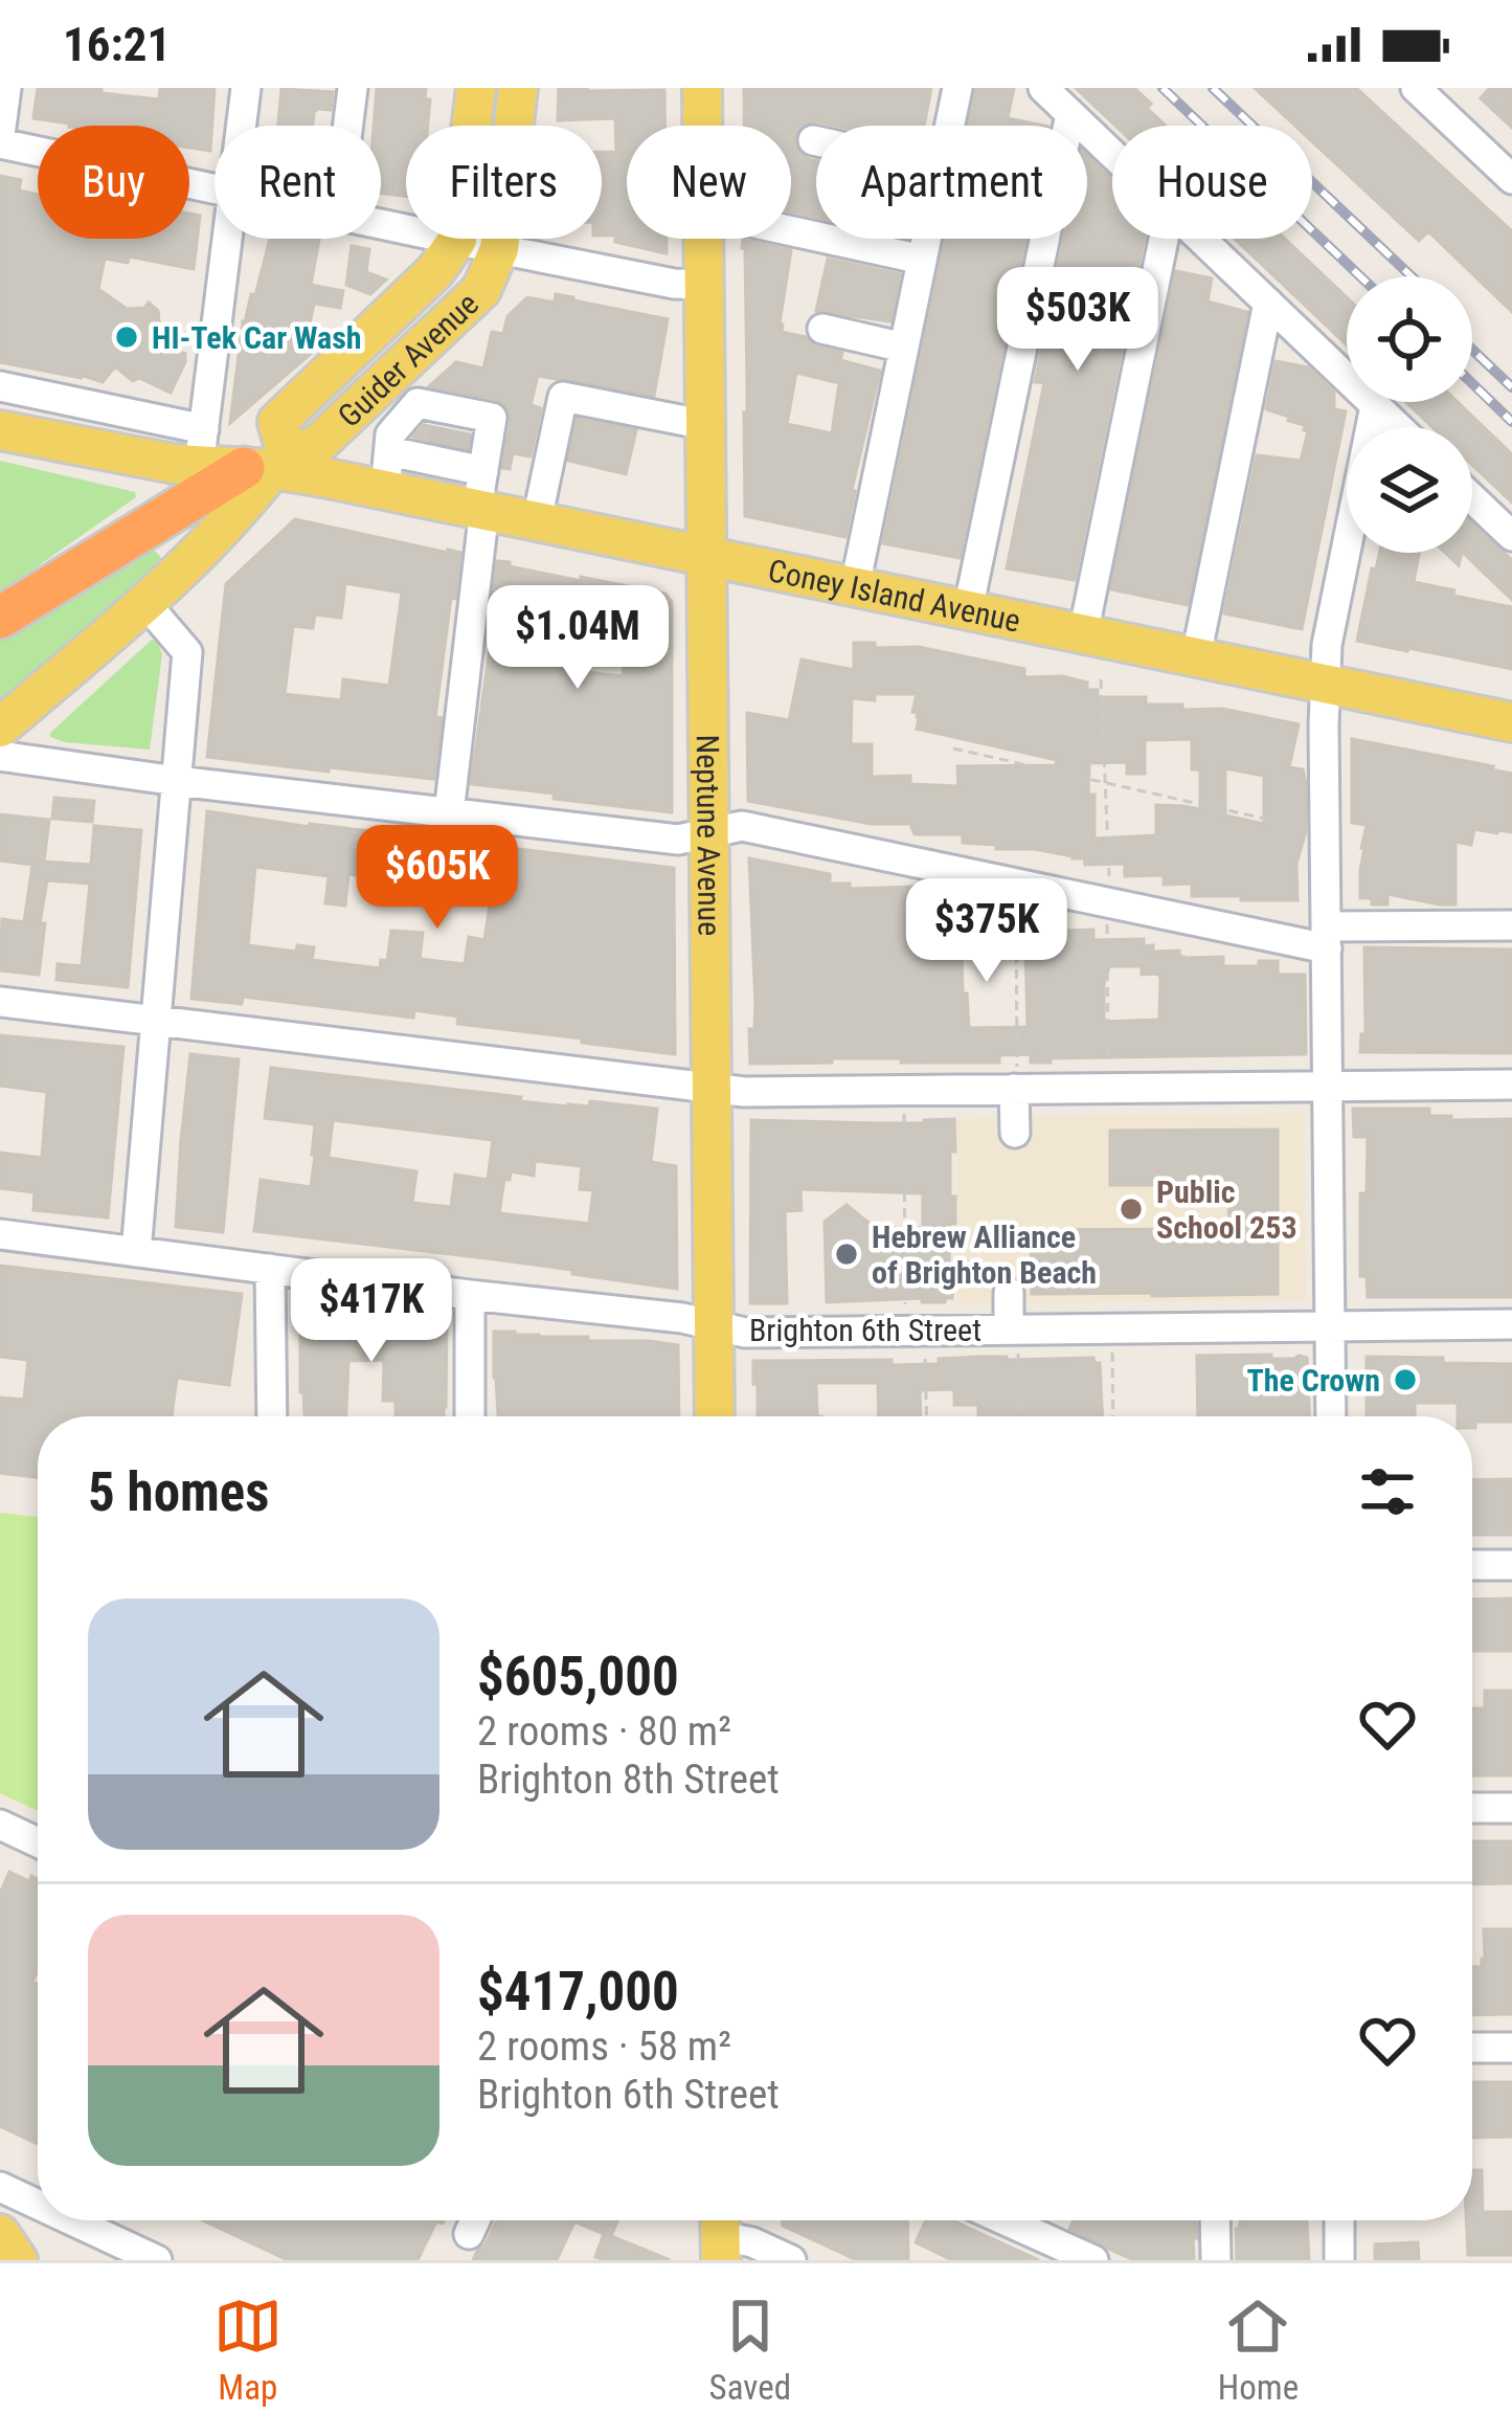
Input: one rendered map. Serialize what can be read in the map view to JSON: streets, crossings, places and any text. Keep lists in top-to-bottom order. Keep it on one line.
{"streets":{"main road":["Guider Avenue","Coney Island Avenue","Neptune Avenue"],"street":["Brighton 6th Street"]},"crossings":[["Guider Avenue","Coney Island Avenue"],["Coney Island Avenue","Neptune Avenue"],["Neptune Avenue","Brighton 6th Street"]],"places":["HI-Tek Car Wash","Public School 253","Hebrew Alliance of Brighton Beach","The Crown"],"page":{"status":"16:21","chip":["Buy","Rent","Filters","New","Apartment","House"],"price":["$503K","$1.04M","$605K","$375K","$417K"],"heading":"5 homes","list":[{"name":"$605,000","note":"2 rooms · 80 m² · Brighton 8th Street"},{"name":"$417,000","note":"2 rooms · 58 m² · Brighton 6th Street"}],"tabs":["Map","Saved","Home"]}}
